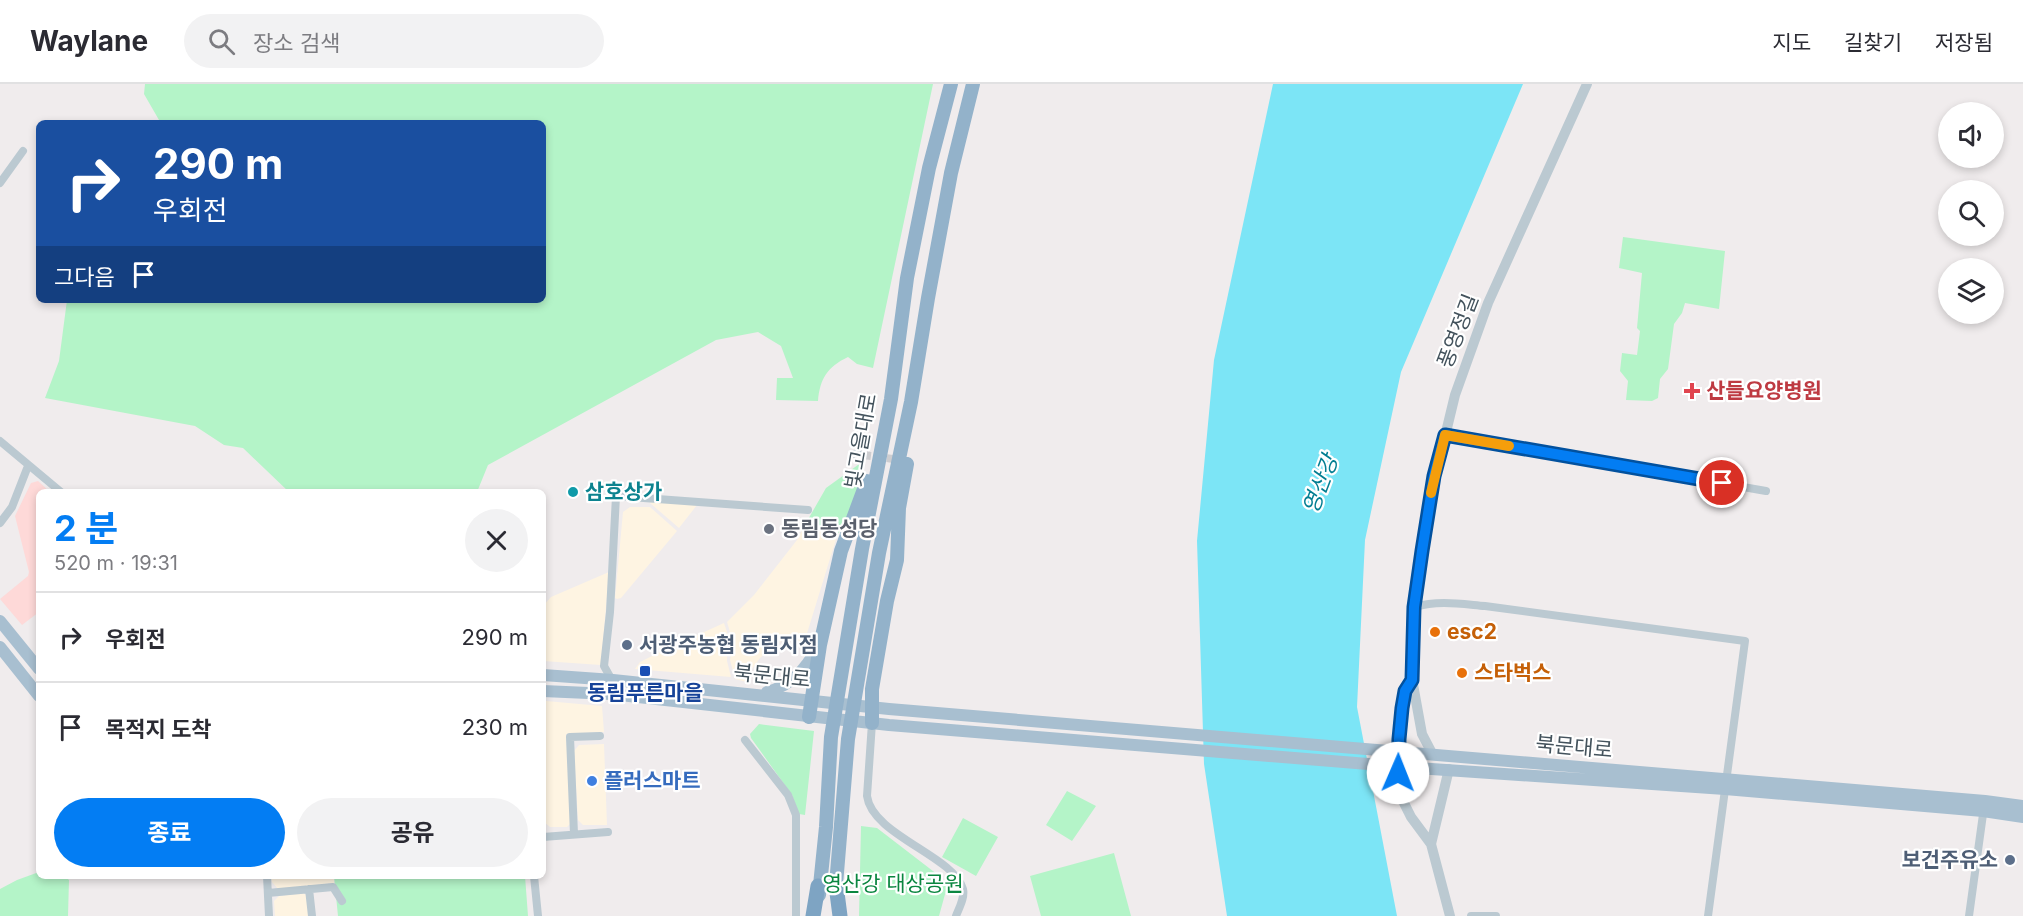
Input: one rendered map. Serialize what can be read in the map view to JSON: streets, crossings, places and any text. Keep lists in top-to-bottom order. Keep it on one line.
{"streets":{"highway":["빛고을대로"],"main road":["북문대로"],"street":["풍영정길"]},"water":["영산강"],"parks":["영산강 대상공원"],"places":{"health":["산들요양병원"],"other":["삼호상가","동림동성당","esc2","서광주농협 동림지점","스타벅스","플러스마트","보건주유소"],"transit":["동림푸른마을"]},"page":{"header":"Waylane","search":"장소 검색","nav":["지도","길찾기","저장됨"],"turn":["290 m","우회전"],"then":"그다음","heading":["2 분","520 m · 19:31"],"list":[{"name":"우회전","value":"290 m"},{"name":"목적지 도착","value":"230 m"}],"buttons":["종료","공유"]}}
